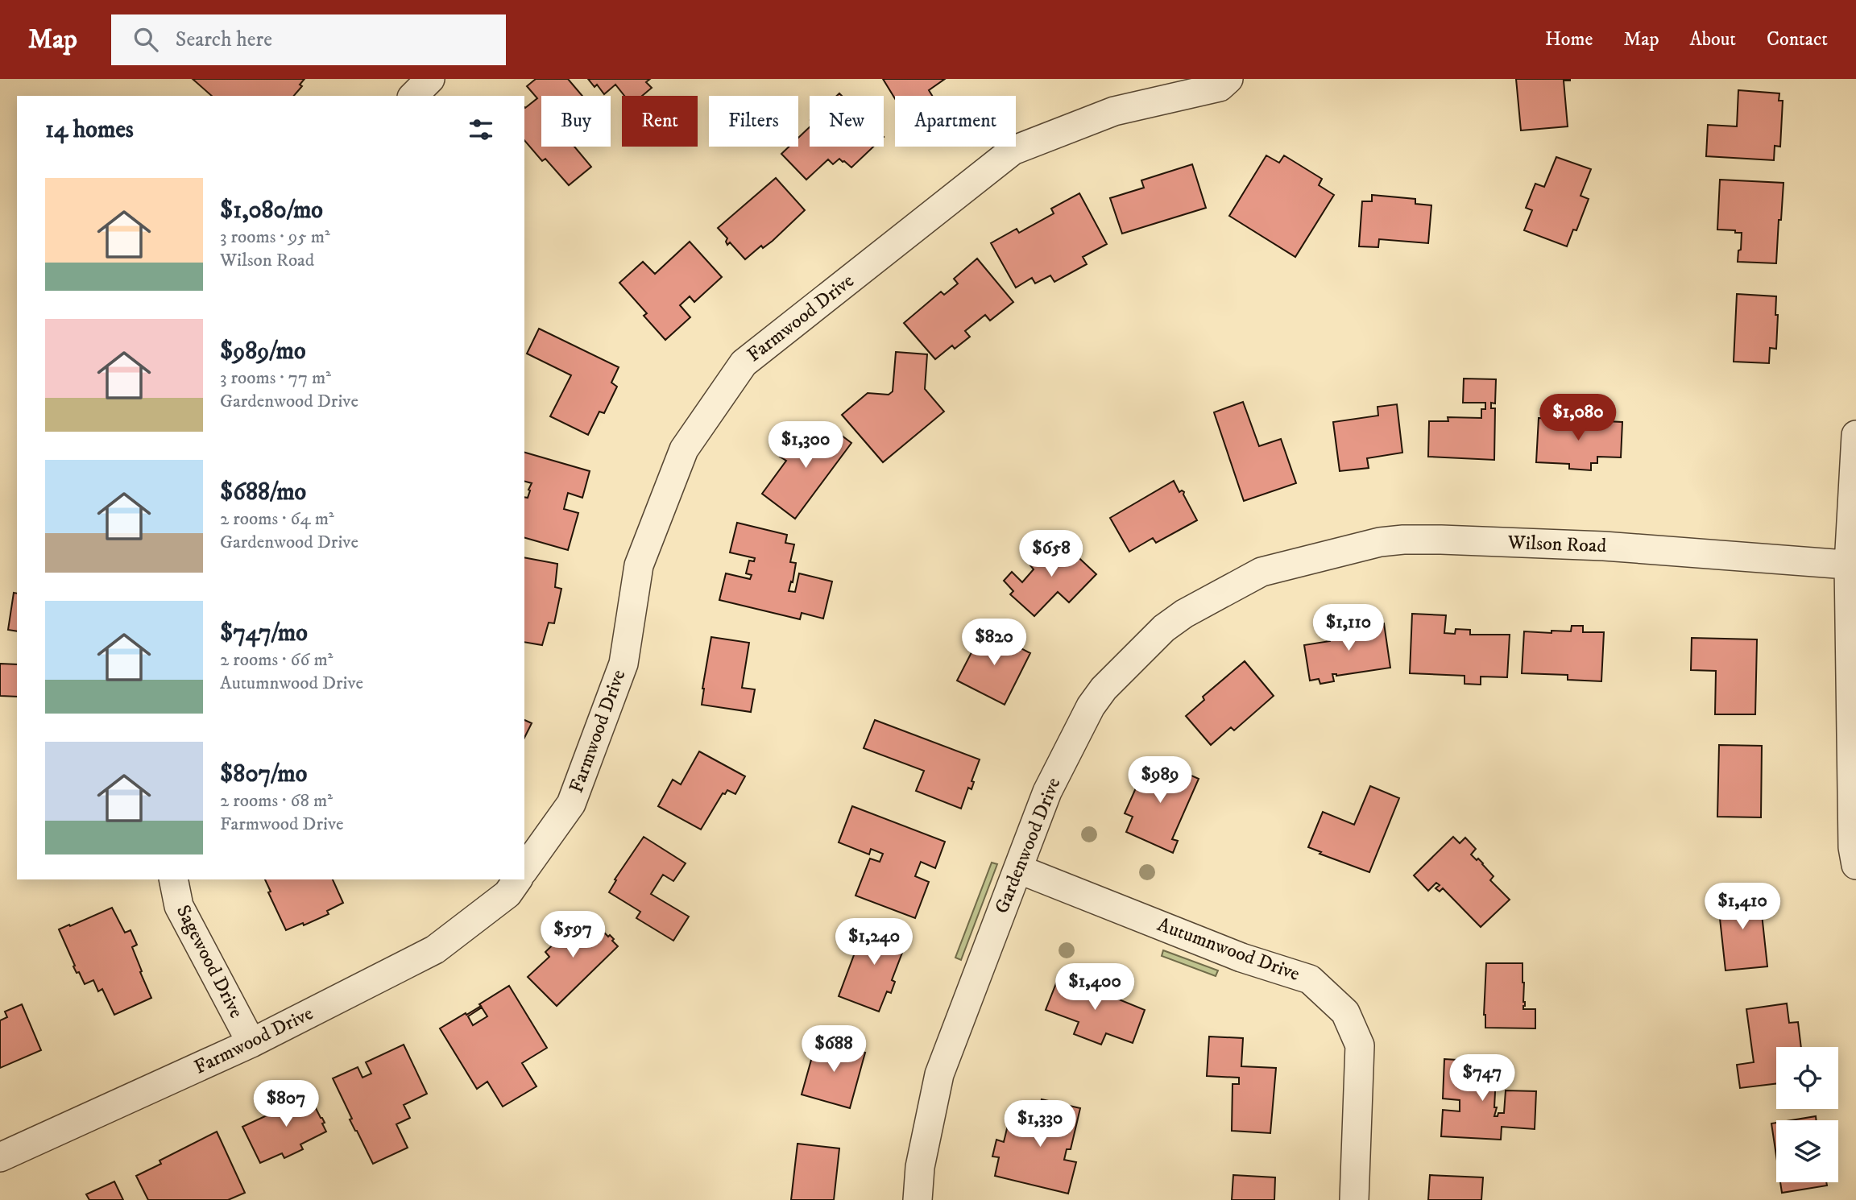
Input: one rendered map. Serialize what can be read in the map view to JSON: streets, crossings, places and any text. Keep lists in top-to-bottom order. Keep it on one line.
{"streets":{"street":["Farmwood Drive","Wilson Road","Gardenwood Drive","Autumnwood Drive","Sagewood Drive"]},"crossings":[["Farmwood Drive","Sagewood Drive"],["Wilson Road","Gardenwood Drive"],["Gardenwood Drive","Autumnwood Drive"]],"page":{"header":"Map","search":"Search here","nav":["Home","Map","About","Contact"],"chip":["Buy","Rent","Filters","New","Apartment"],"heading":"14 homes","list":[{"name":"$1,080/mo","note":"3 rooms · 95 m² · Wilson Road"},{"name":"$989/mo","note":"3 rooms · 77 m² · Gardenwood Drive"},{"name":"$688/mo","note":"2 rooms · 64 m² · Gardenwood Drive"},{"name":"$747/mo","note":"2 rooms · 66 m² · Autumnwood Drive"},{"name":"$807/mo","note":"2 rooms · 68 m² · Farmwood Drive"}],"price":["$1,080","$1,300","$658","$1,110","$820","$989","$1,410","$597","$1,240","$1,400","$688","$747","$807","$1,330"]}}
